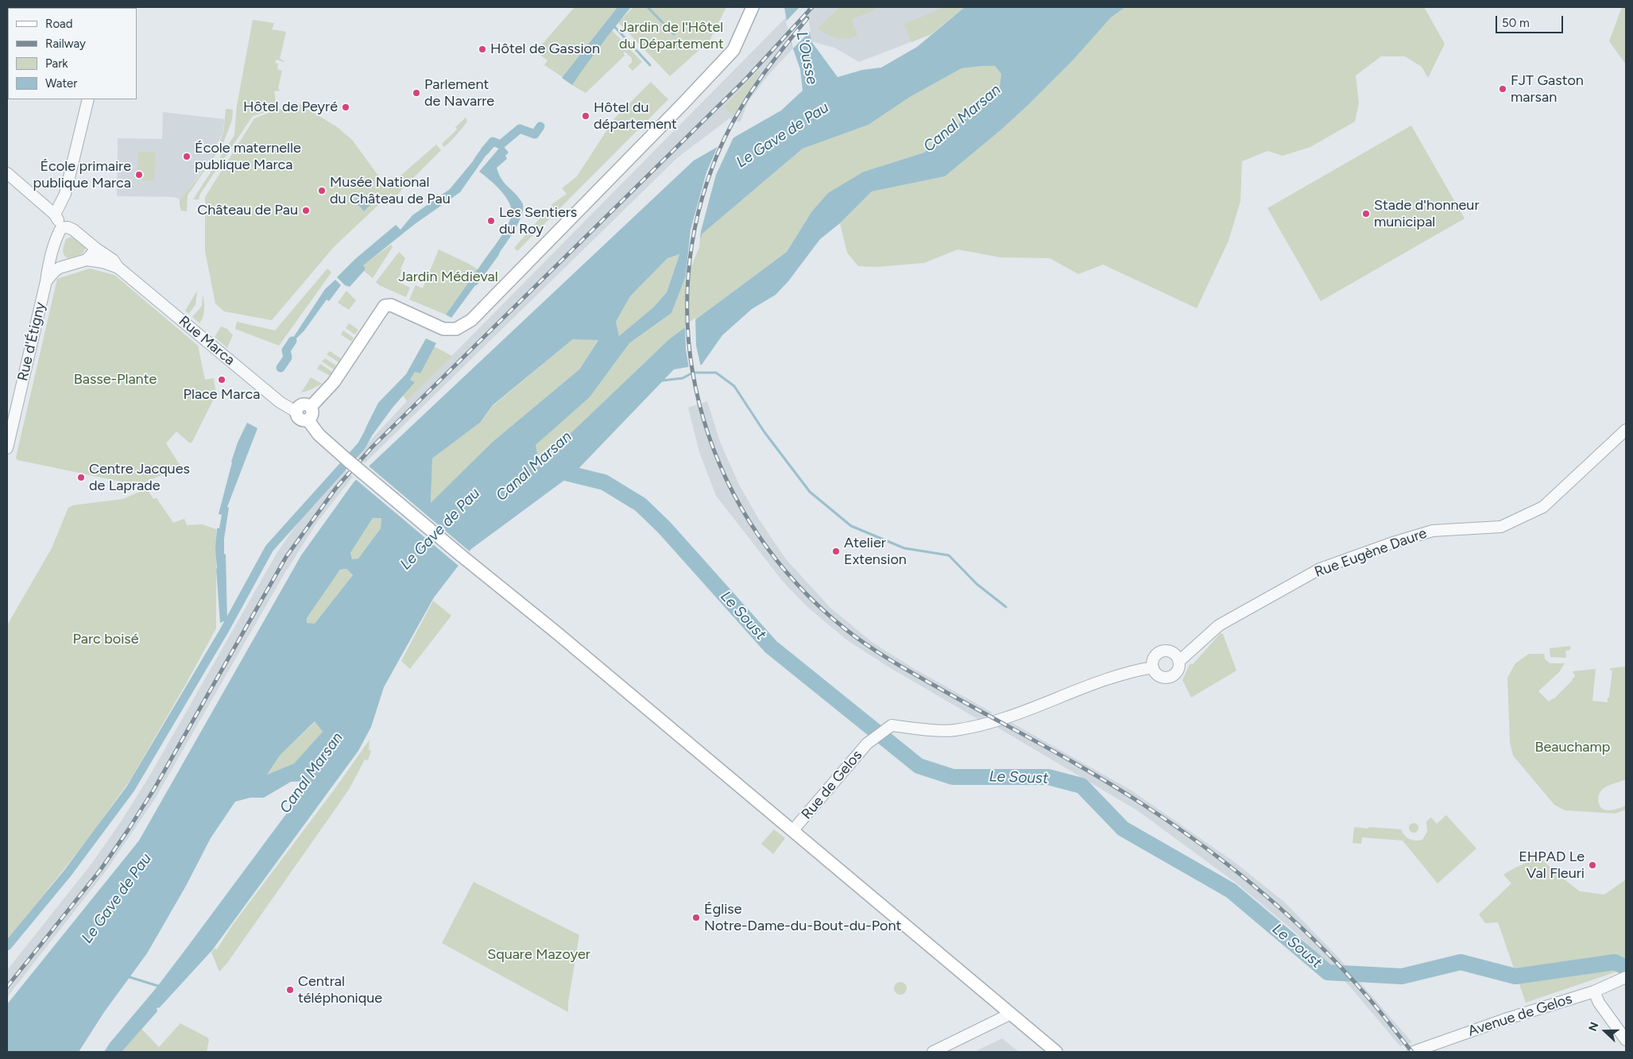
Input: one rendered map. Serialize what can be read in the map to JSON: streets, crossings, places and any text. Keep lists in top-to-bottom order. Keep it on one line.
{"streets":{"street":["Rue Marca","Rue d'Étigny","Rue Eugène Daure","Rue de Gelos","Avenue de Gelos"]},"crossings":[["Rue Marca","Rue d'Étigny"],["Rue Eugène Daure","Rue de Gelos"]],"water":["L'Ousse","Canal Marsan","Le Gave de Pau","Le Soust"],"parks":["Jardin de l'Hôtel du Département","Jardin Médieval","Basse-Plante","Parc boisé","Beauchamp","Square Mazoyer"],"places":["Hôtel de Gassion","FJT Gaston marsan","Parlement de Navarre","Hôtel de Peyré","Hôtel du département","École maternelle publique Marca","École primaire publique Marca","Musée National du Château de Pau","Château de Pau","Stade d'honneur municipal","Les Sentiers du Roy","Place Marca","Centre Jacques de Laprade","Atelier Extension","EHPAD Le Val Fleuri","Église Notre-Dame-du-Bout-du-Pont","Central téléphonique"],"legend":["Road","Railway","Park","Water"],"scale_bar":"50 m","north":"left"}
